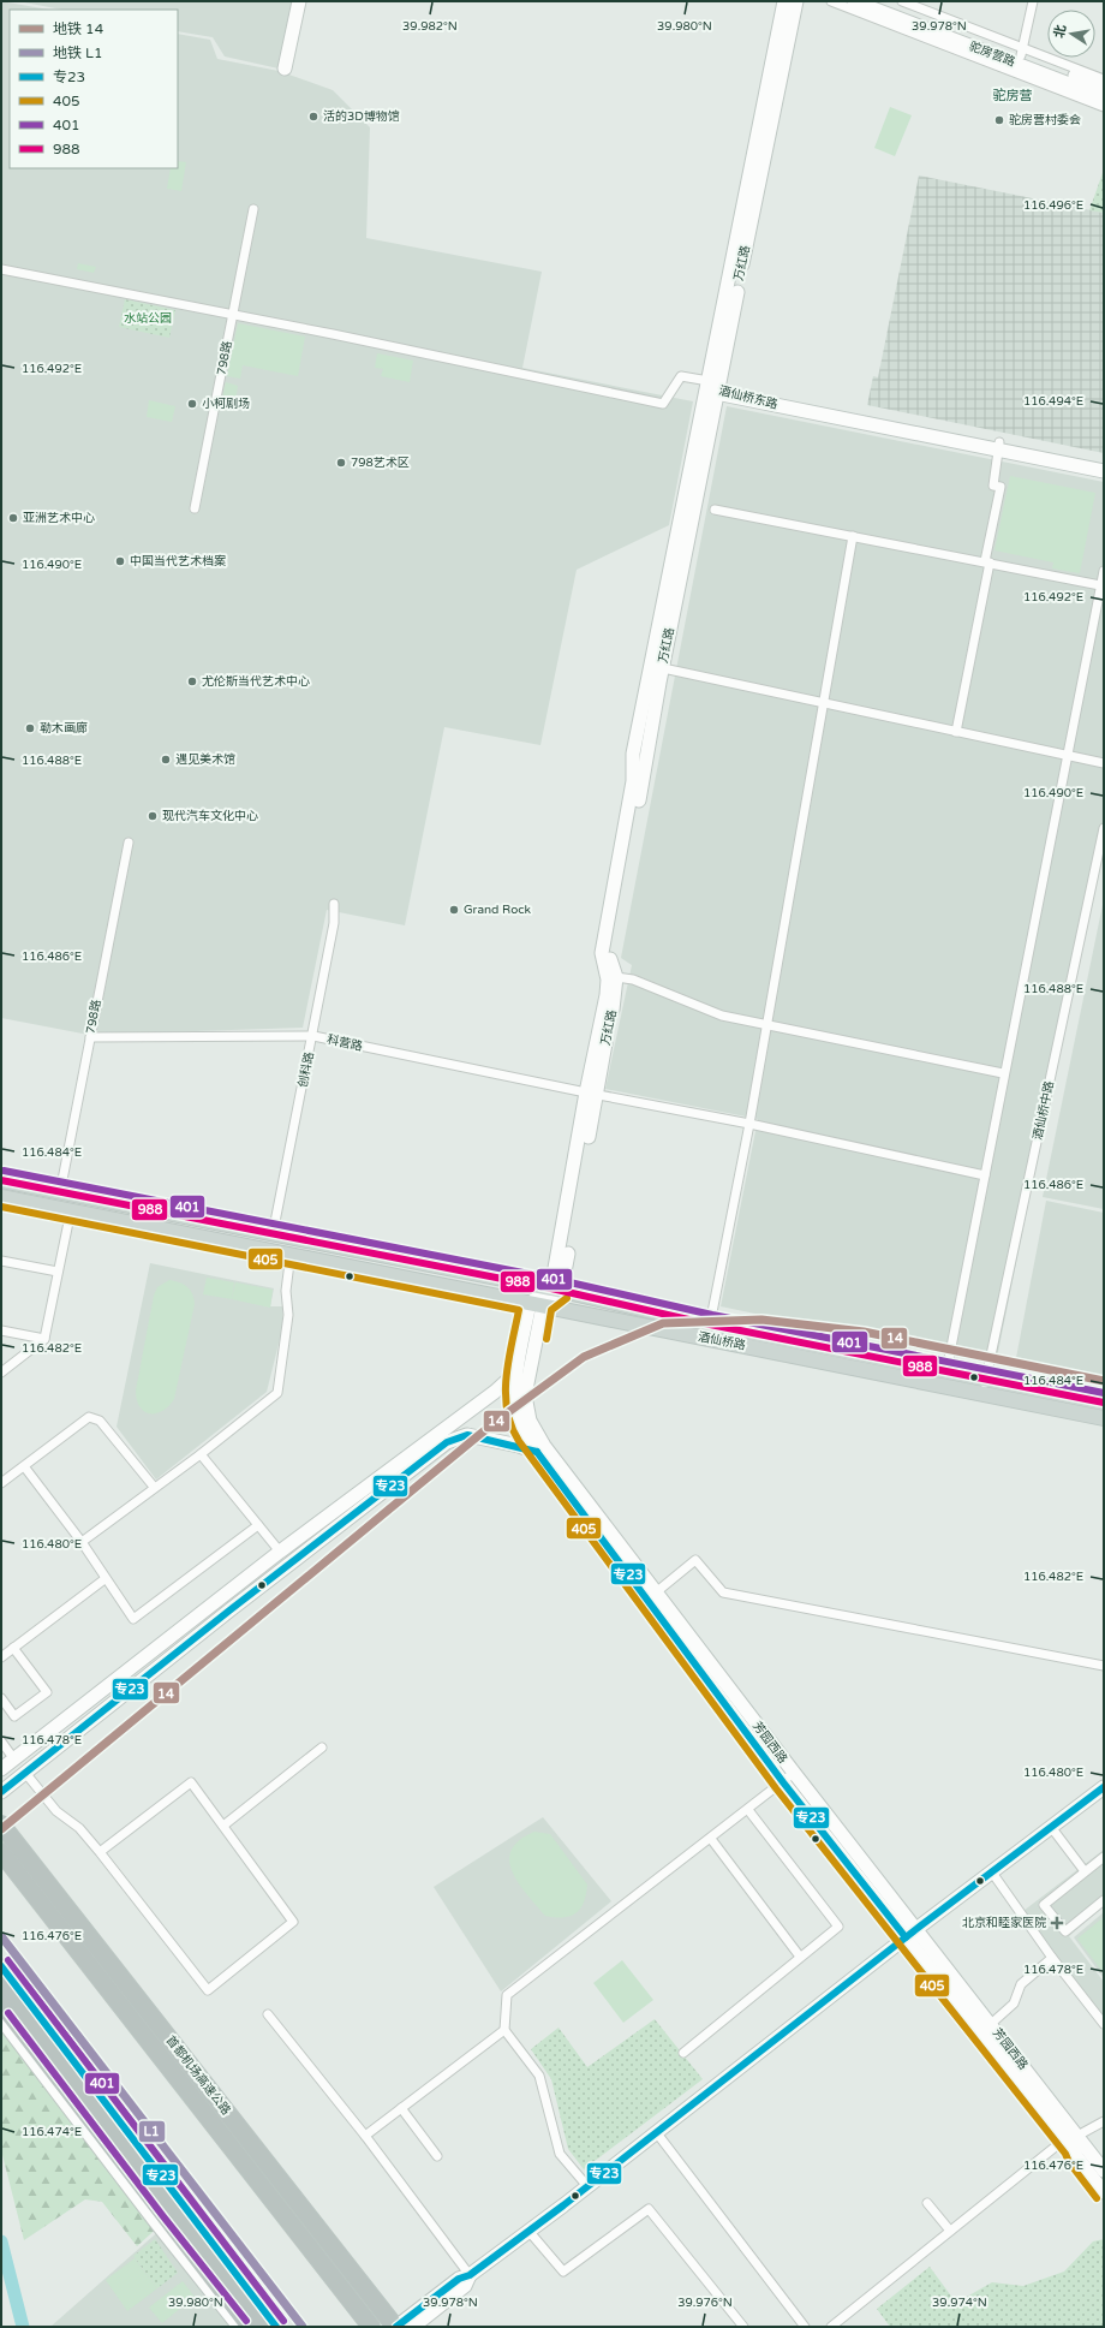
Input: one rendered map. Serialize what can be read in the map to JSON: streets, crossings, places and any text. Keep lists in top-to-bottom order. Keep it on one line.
{"streets":{"highway":["首都机场高速公路"],"main road":["驼房营路","万红路","酒仙桥东路","酒仙桥路","芳园西路"],"street":["798路","科营路","创科路","酒仙桥中路"]},"crossings":[["万红路","酒仙桥东路"],["万红路","科营路"],["万红路","酒仙桥路"],["798路","科营路"],["798路","酒仙桥路"],["科营路","创科路"],["创科路","酒仙桥路"],["酒仙桥中路","酒仙桥路"],["酒仙桥路","芳园西路"]],"districts":["驼房营"],"parks":["水站公园"],"places":{"other":["活的3D博物馆","驼房营村委会","小柯剧场","798艺术区","亚洲艺术中心","中国当代艺术档案","尤伦斯当代艺术中心","勒木画廊","遇见美术馆","现代汽车文化中心","Grand Rock"],"health":["北京和睦家医院"]},"lines":["transit line 401","transit line 988","transit line 405","metro line 14","transit line 专23","metro line L1"],"legend":["地铁 14","地铁 L1","专23","405","401","988"],"north":"left","coordinates":["39.982°N","39.980°N","39.978°N","116.496°E","116.492°E","116.494°E","116.490°E","116.488°E","116.486°E","116.484°E","116.482°E","116.480°E","116.478°E","116.476°E","116.474°E","39.976°N","39.974°N"]}
